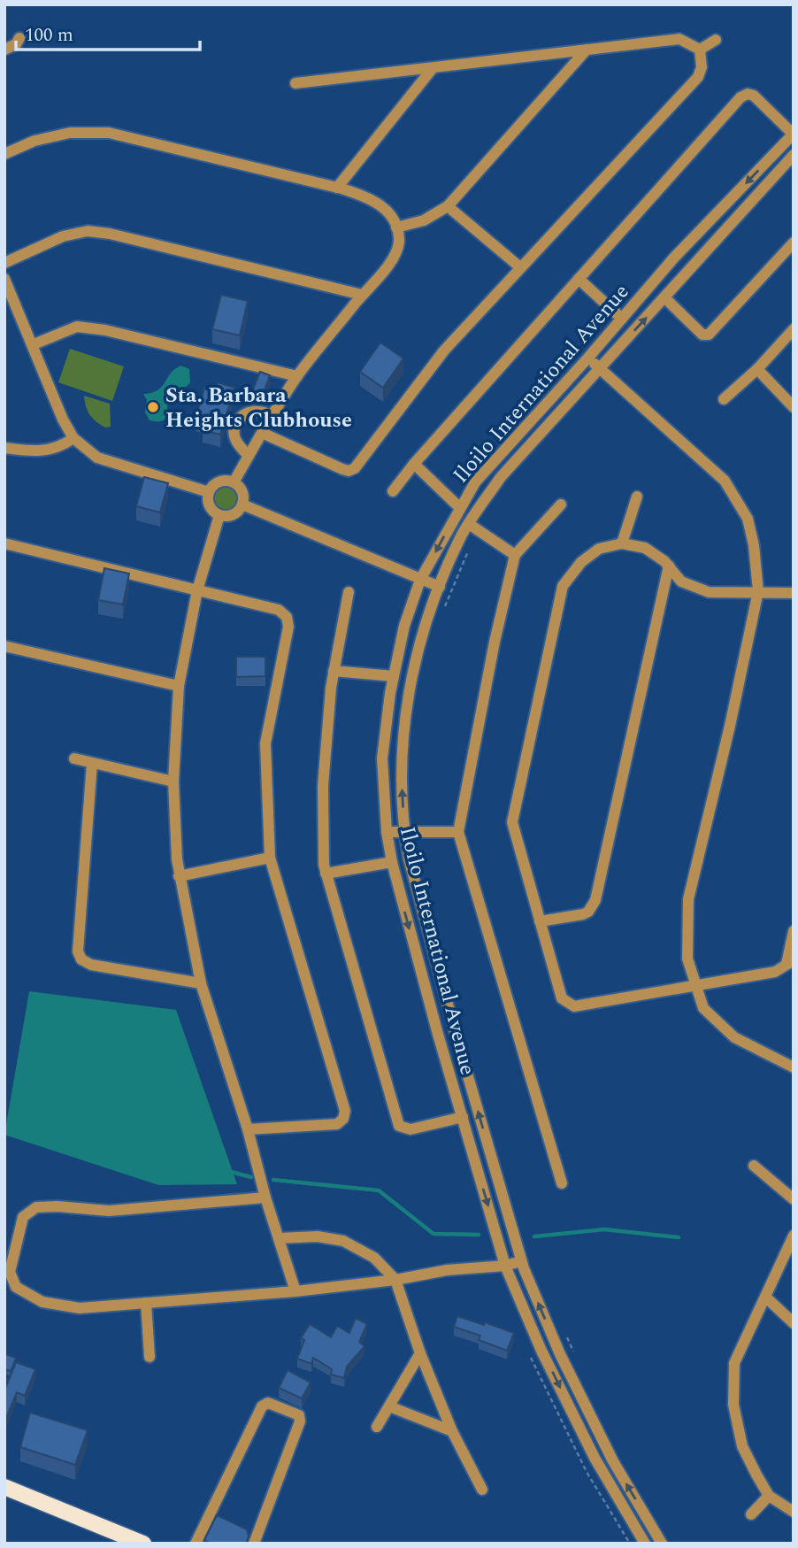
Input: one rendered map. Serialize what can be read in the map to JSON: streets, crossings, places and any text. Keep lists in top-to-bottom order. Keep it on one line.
{"streets":{"street":["Iloilo International Avenue"]},"places":["Sta. Barbara Heights Clubhouse"],"scale_bar":"100 m"}
